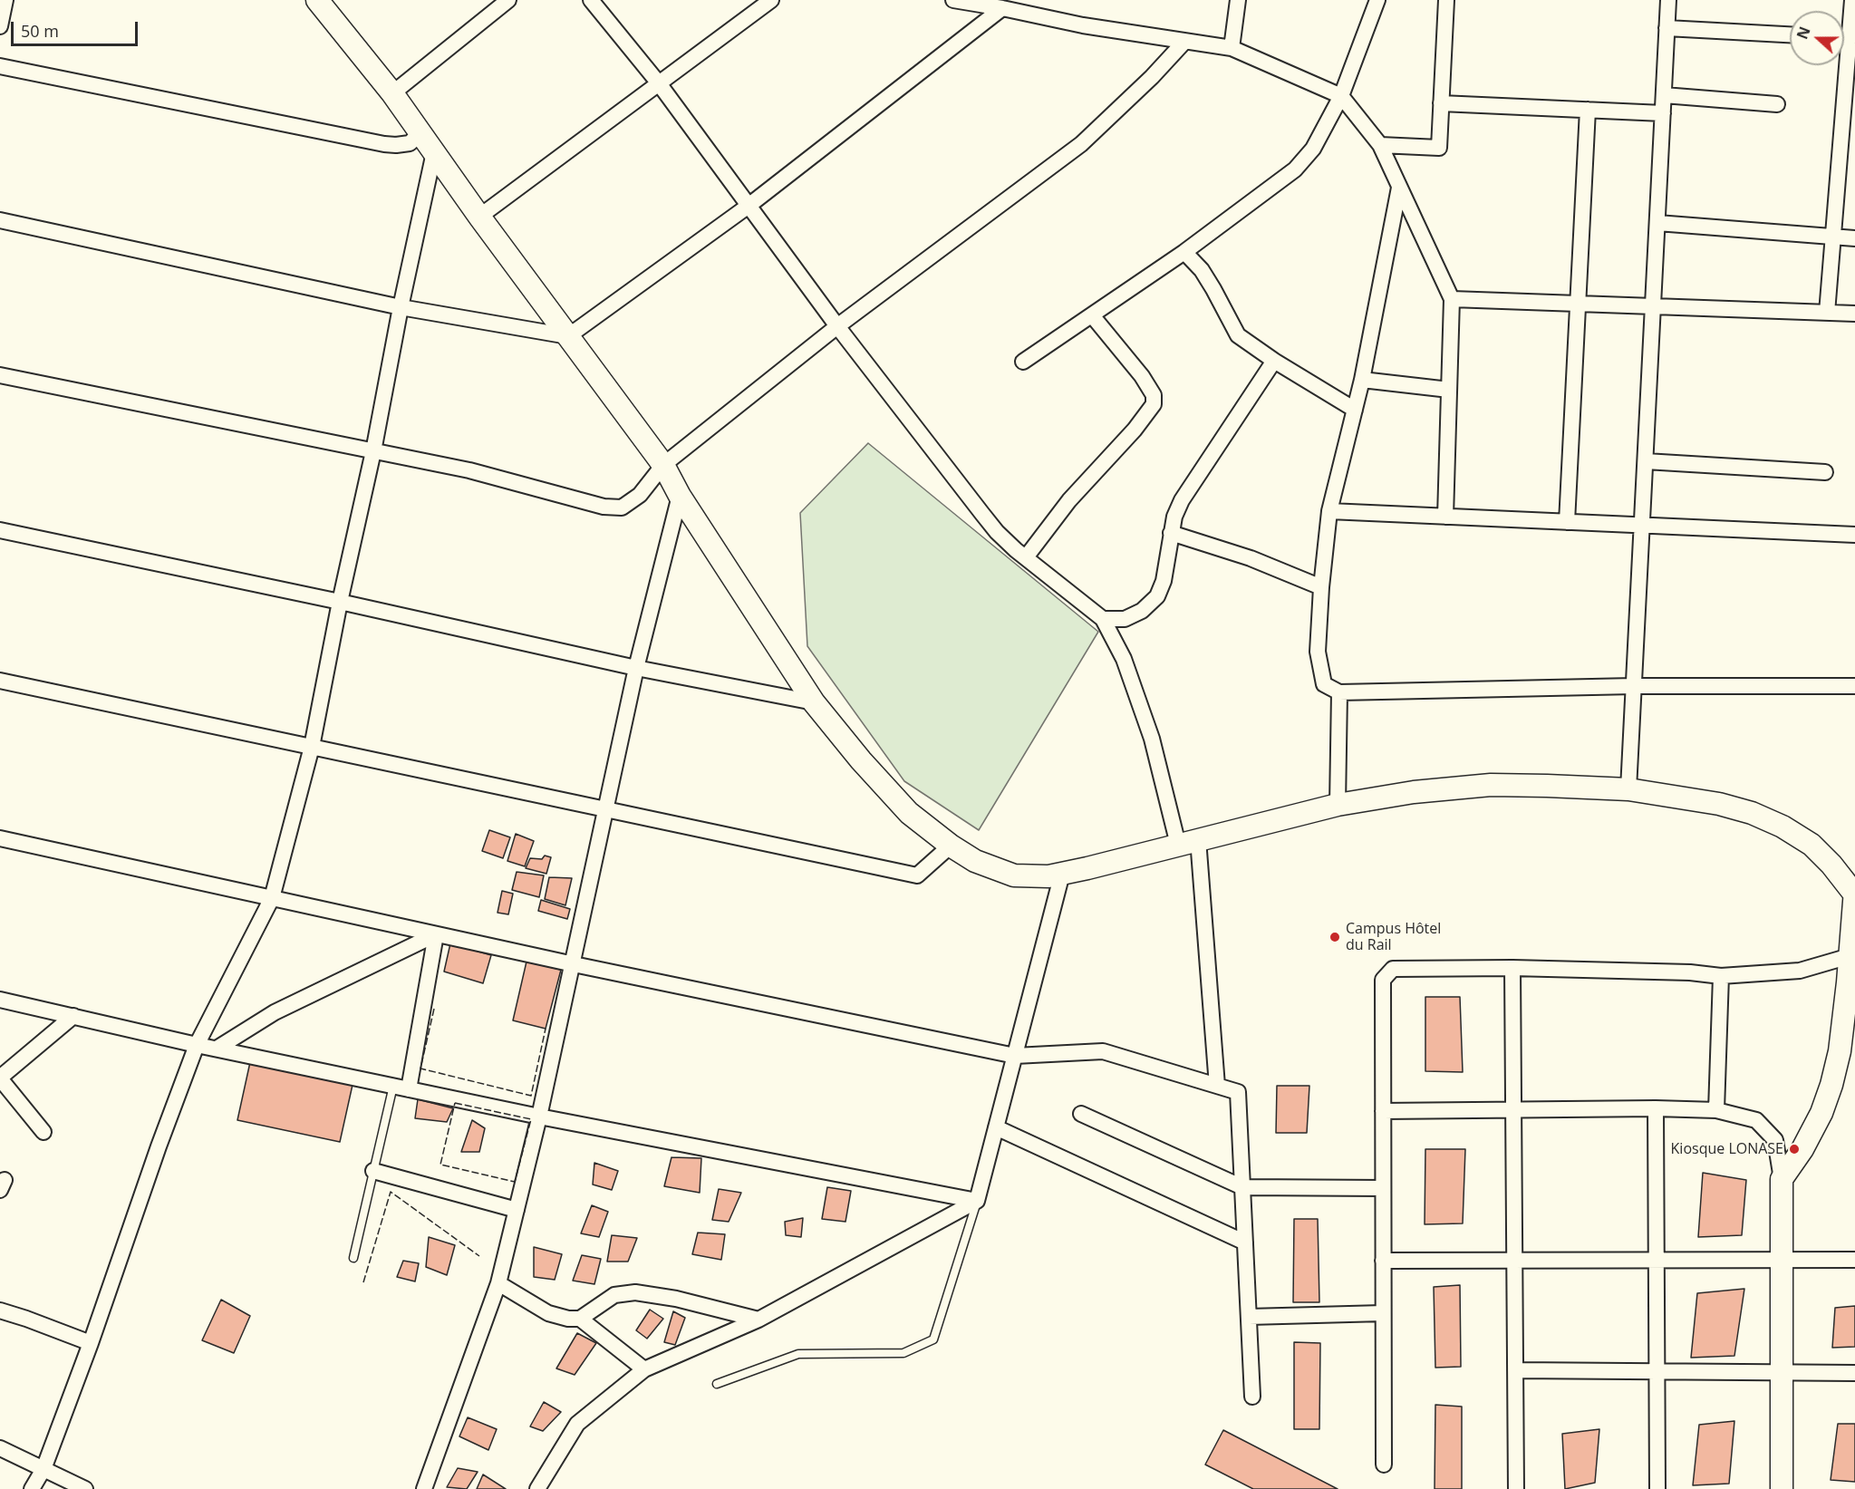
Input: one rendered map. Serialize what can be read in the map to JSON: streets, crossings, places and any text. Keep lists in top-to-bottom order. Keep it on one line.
{"places":["Campus Hôtel du Rail","Kiosque LONASE"],"scale_bar":"50 m","north":"left"}
